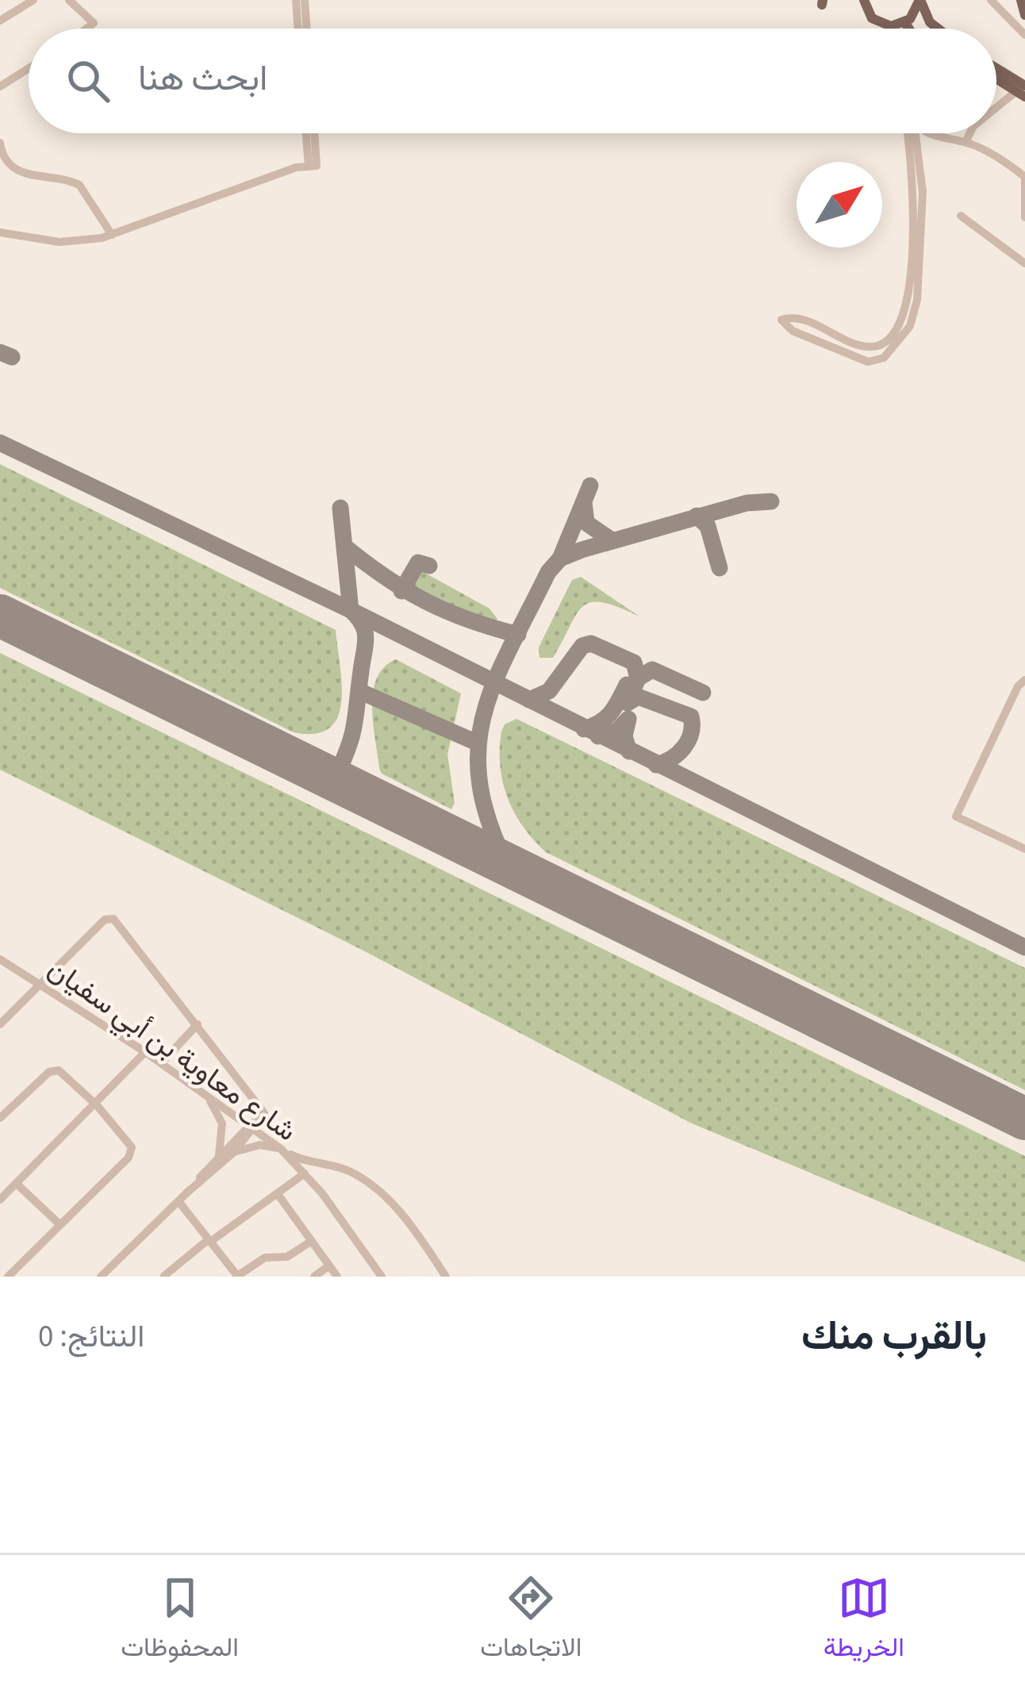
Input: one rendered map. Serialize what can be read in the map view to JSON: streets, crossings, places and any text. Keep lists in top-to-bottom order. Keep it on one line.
{"streets":{"street":["شارع معاوية بن أبي سفيان"]},"north":"top right","page":{"search":"ابحث هنا","heading":["بالقرب منك","النتائج: 0"],"nav":["الخريطة","الاتجاهات","المحفوظات"]}}
